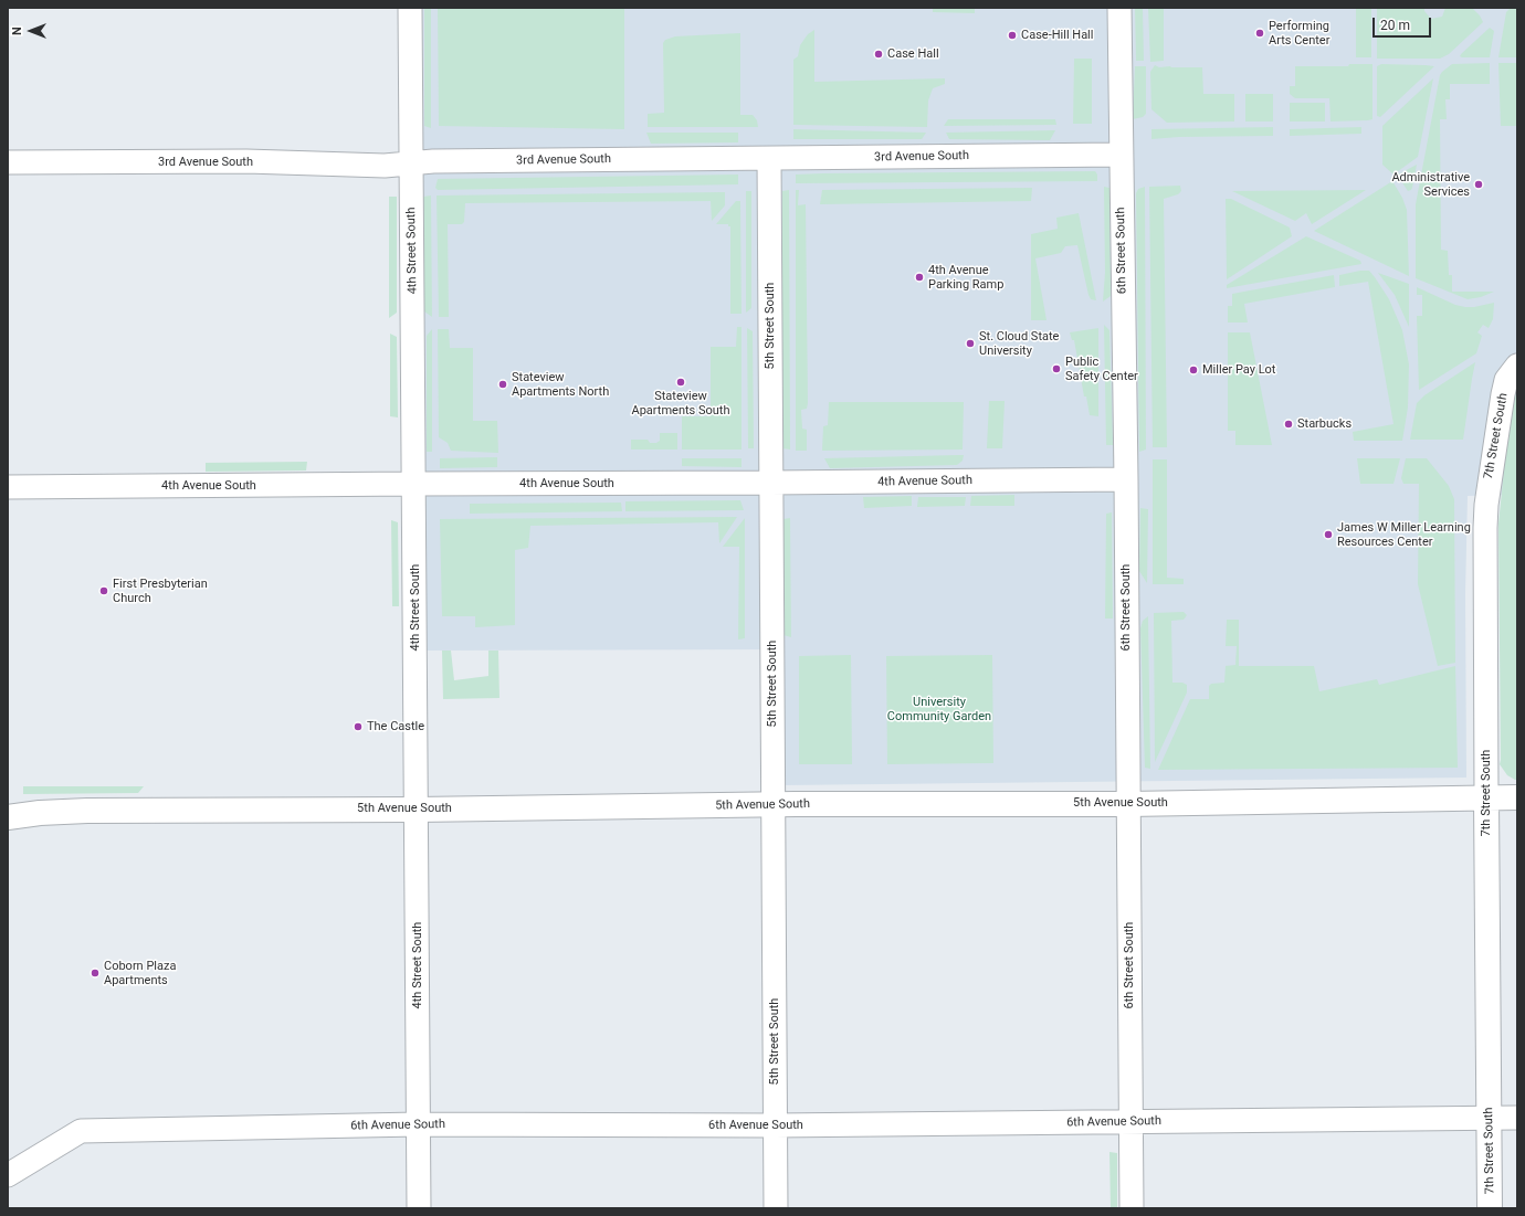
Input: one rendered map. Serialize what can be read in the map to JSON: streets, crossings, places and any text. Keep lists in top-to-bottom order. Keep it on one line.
{"streets":{"street":["3rd Avenue South","4th Street South","6th Street South","5th Street South","7th Street South","4th Avenue South","5th Avenue South","6th Avenue South"]},"crossings":[["3rd Avenue South","4th Street South"],["3rd Avenue South","6th Street South"],["3rd Avenue South","5th Street South"],["4th Street South","4th Avenue South"],["4th Street South","5th Avenue South"],["4th Street South","6th Avenue South"],["6th Street South","4th Avenue South"],["6th Street South","5th Avenue South"],["6th Street South","6th Avenue South"],["5th Street South","4th Avenue South"],["5th Street South","5th Avenue South"],["5th Street South","6th Avenue South"],["7th Street South","5th Avenue South"],["7th Street South","6th Avenue South"]],"parks":["University Community Garden"],"places":["Performing Arts Center","Case-Hill Hall","Case Hall","Administrative Services","4th Avenue Parking Ramp","St. Cloud State University","Public Safety Center","Miller Pay Lot","Stateview Apartments South","Stateview Apartments North","Starbucks","James W Miller Learning Resources Center","First Presbyterian Church","The Castle","Coborn Plaza Apartments"],"scale_bar":"20 m","north":"left"}
